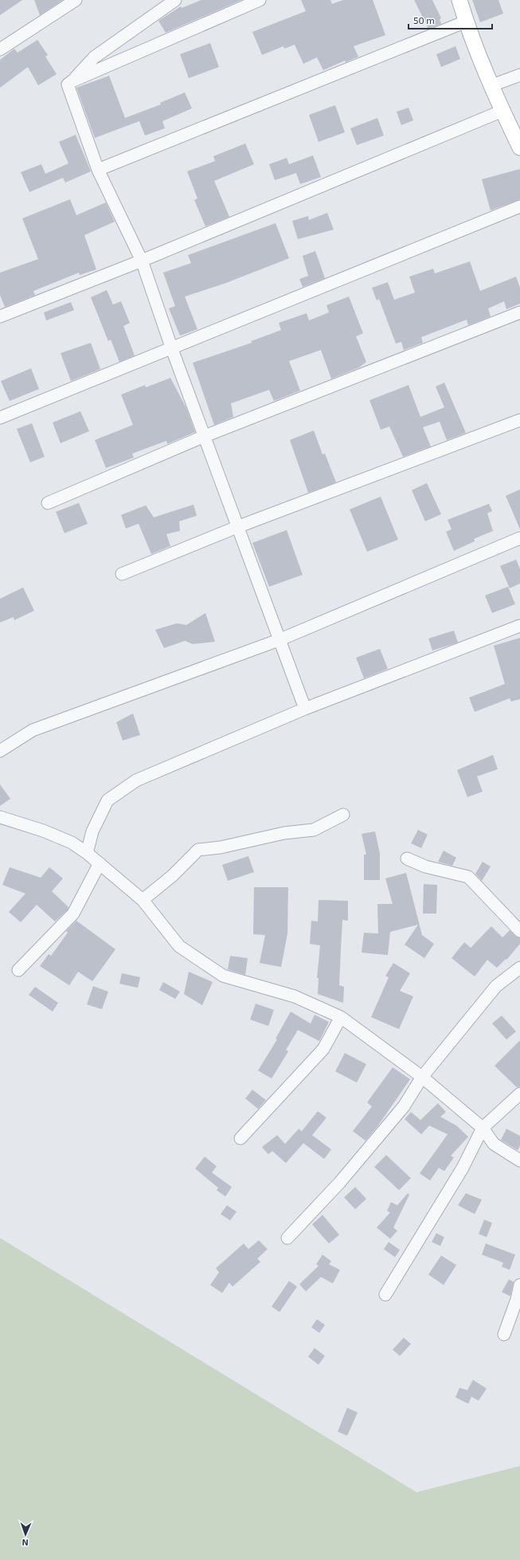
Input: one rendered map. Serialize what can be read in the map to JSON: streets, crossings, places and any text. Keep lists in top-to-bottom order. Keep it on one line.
{"scale_bar":"50 m","north":"bottom"}
